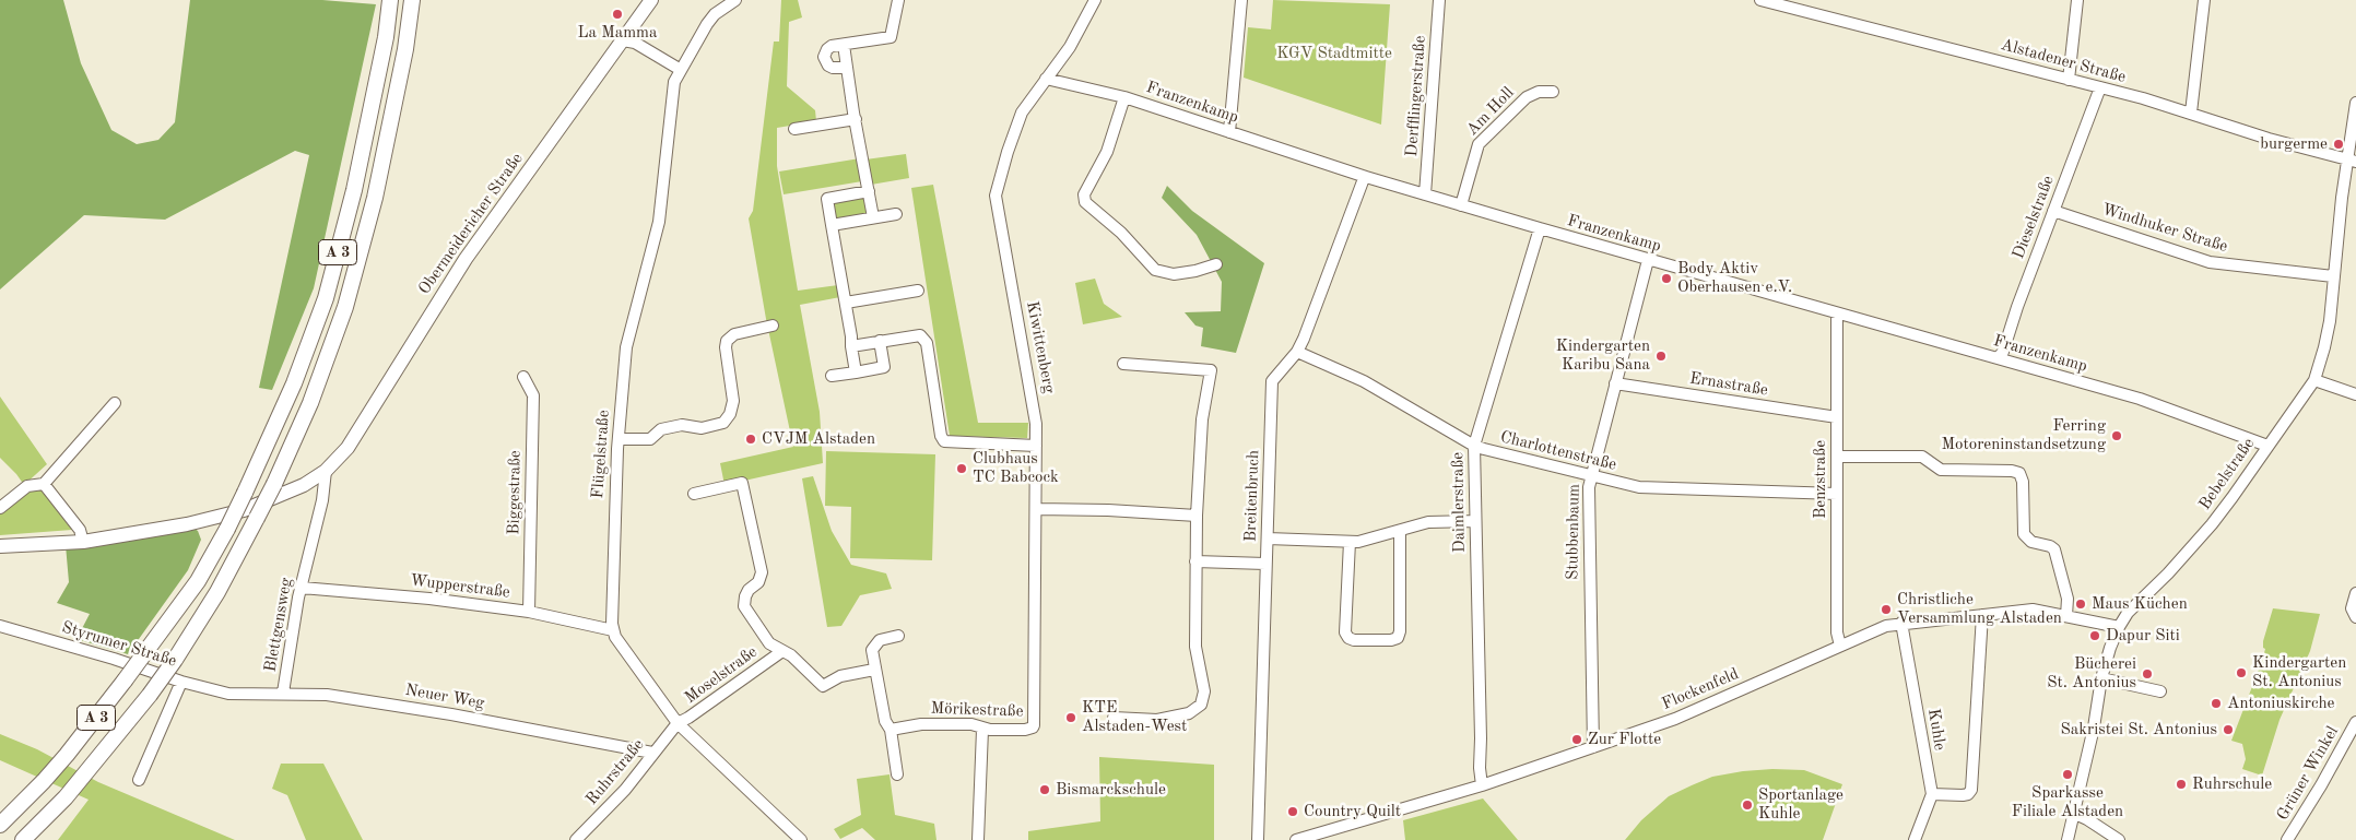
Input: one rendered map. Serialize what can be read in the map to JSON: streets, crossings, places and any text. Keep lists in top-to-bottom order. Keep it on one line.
{"streets":{"highway":["A 3"],"main road":["Obermeidericher Straße"],"street":["Alstadener Straße","Derfflingerstraße","Franzenkamp","Am Holl","Dieselstraße","Windhuker Straße","Kiwittenberg","Ernastraße","Charlottenstraße","Flügelstraße","Bebelstraße","Benzstraße","Biggestraße","Breitenbruch","Daimlerstraße","Stubbenbaum","Wupperstraße","Blettgensweg","Styrumer Straße","Moselstraße","Flockenfeld","Neuer Weg","Mörikestraße","Kuhle","Ruhrstraße","Grüner Winkel"]},"crossings":[["Alstadener Straße","Dieselstraße"],["Alstadener Straße","Bebelstraße"],["Derfflingerstraße","Franzenkamp"],["Franzenkamp","Am Holl"],["Franzenkamp","Dieselstraße"],["Franzenkamp","Kiwittenberg"],["Franzenkamp","Bebelstraße"],["Franzenkamp","Benzstraße"],["Franzenkamp","Breitenbruch"],["Franzenkamp","Daimlerstraße"],["Franzenkamp","Stubbenbaum"],["Dieselstraße","Windhuker Straße"],["Obermeidericher Straße","Blettgensweg"],["Windhuker Straße","Bebelstraße"],["Kiwittenberg","Mörikestraße"],["Ernastraße","Benzstraße"],["Ernastraße","Stubbenbaum"],["Charlottenstraße","Benzstraße"],["Charlottenstraße","Breitenbruch"],["Charlottenstraße","Daimlerstraße"],["Charlottenstraße","Stubbenbaum"],["Flügelstraße","Wupperstraße"],["Bebelstraße","Flockenfeld"],["Benzstraße","Flockenfeld"],["Biggestraße","Wupperstraße"],["Daimlerstraße","Flockenfeld"],["Stubbenbaum","Flockenfeld"],["Wupperstraße","Blettgensweg"],["Blettgensweg","Neuer Weg"],["Styrumer Straße","Neuer Weg"],["Moselstraße","Ruhrstraße"],["Flockenfeld","Kuhle"],["Neuer Weg","Ruhrstraße"]],"parks":["KGV Stadtmitte"],"places":["La Mamma","burgerme","Body Aktiv Oberhausen e.V.","Kindergarten Karibu Sana","Ferring Motoreninstandsetzung","CVJM Alstaden","Clubhaus TC Babcock","Maus Küchen","Christliche Versammlung Alstaden","Dapur Siti","Kindergarten St. Antonius","Bücherei St. Antonius","Antoniuskirche","KTE Alstaden-West","Sakristei St. Antonius","Zur Flotte","Sparkasse Filiale Alstaden","Ruhrschule","Bismarckschule","Sportanlage Kuhle","Country Quilt"]}
